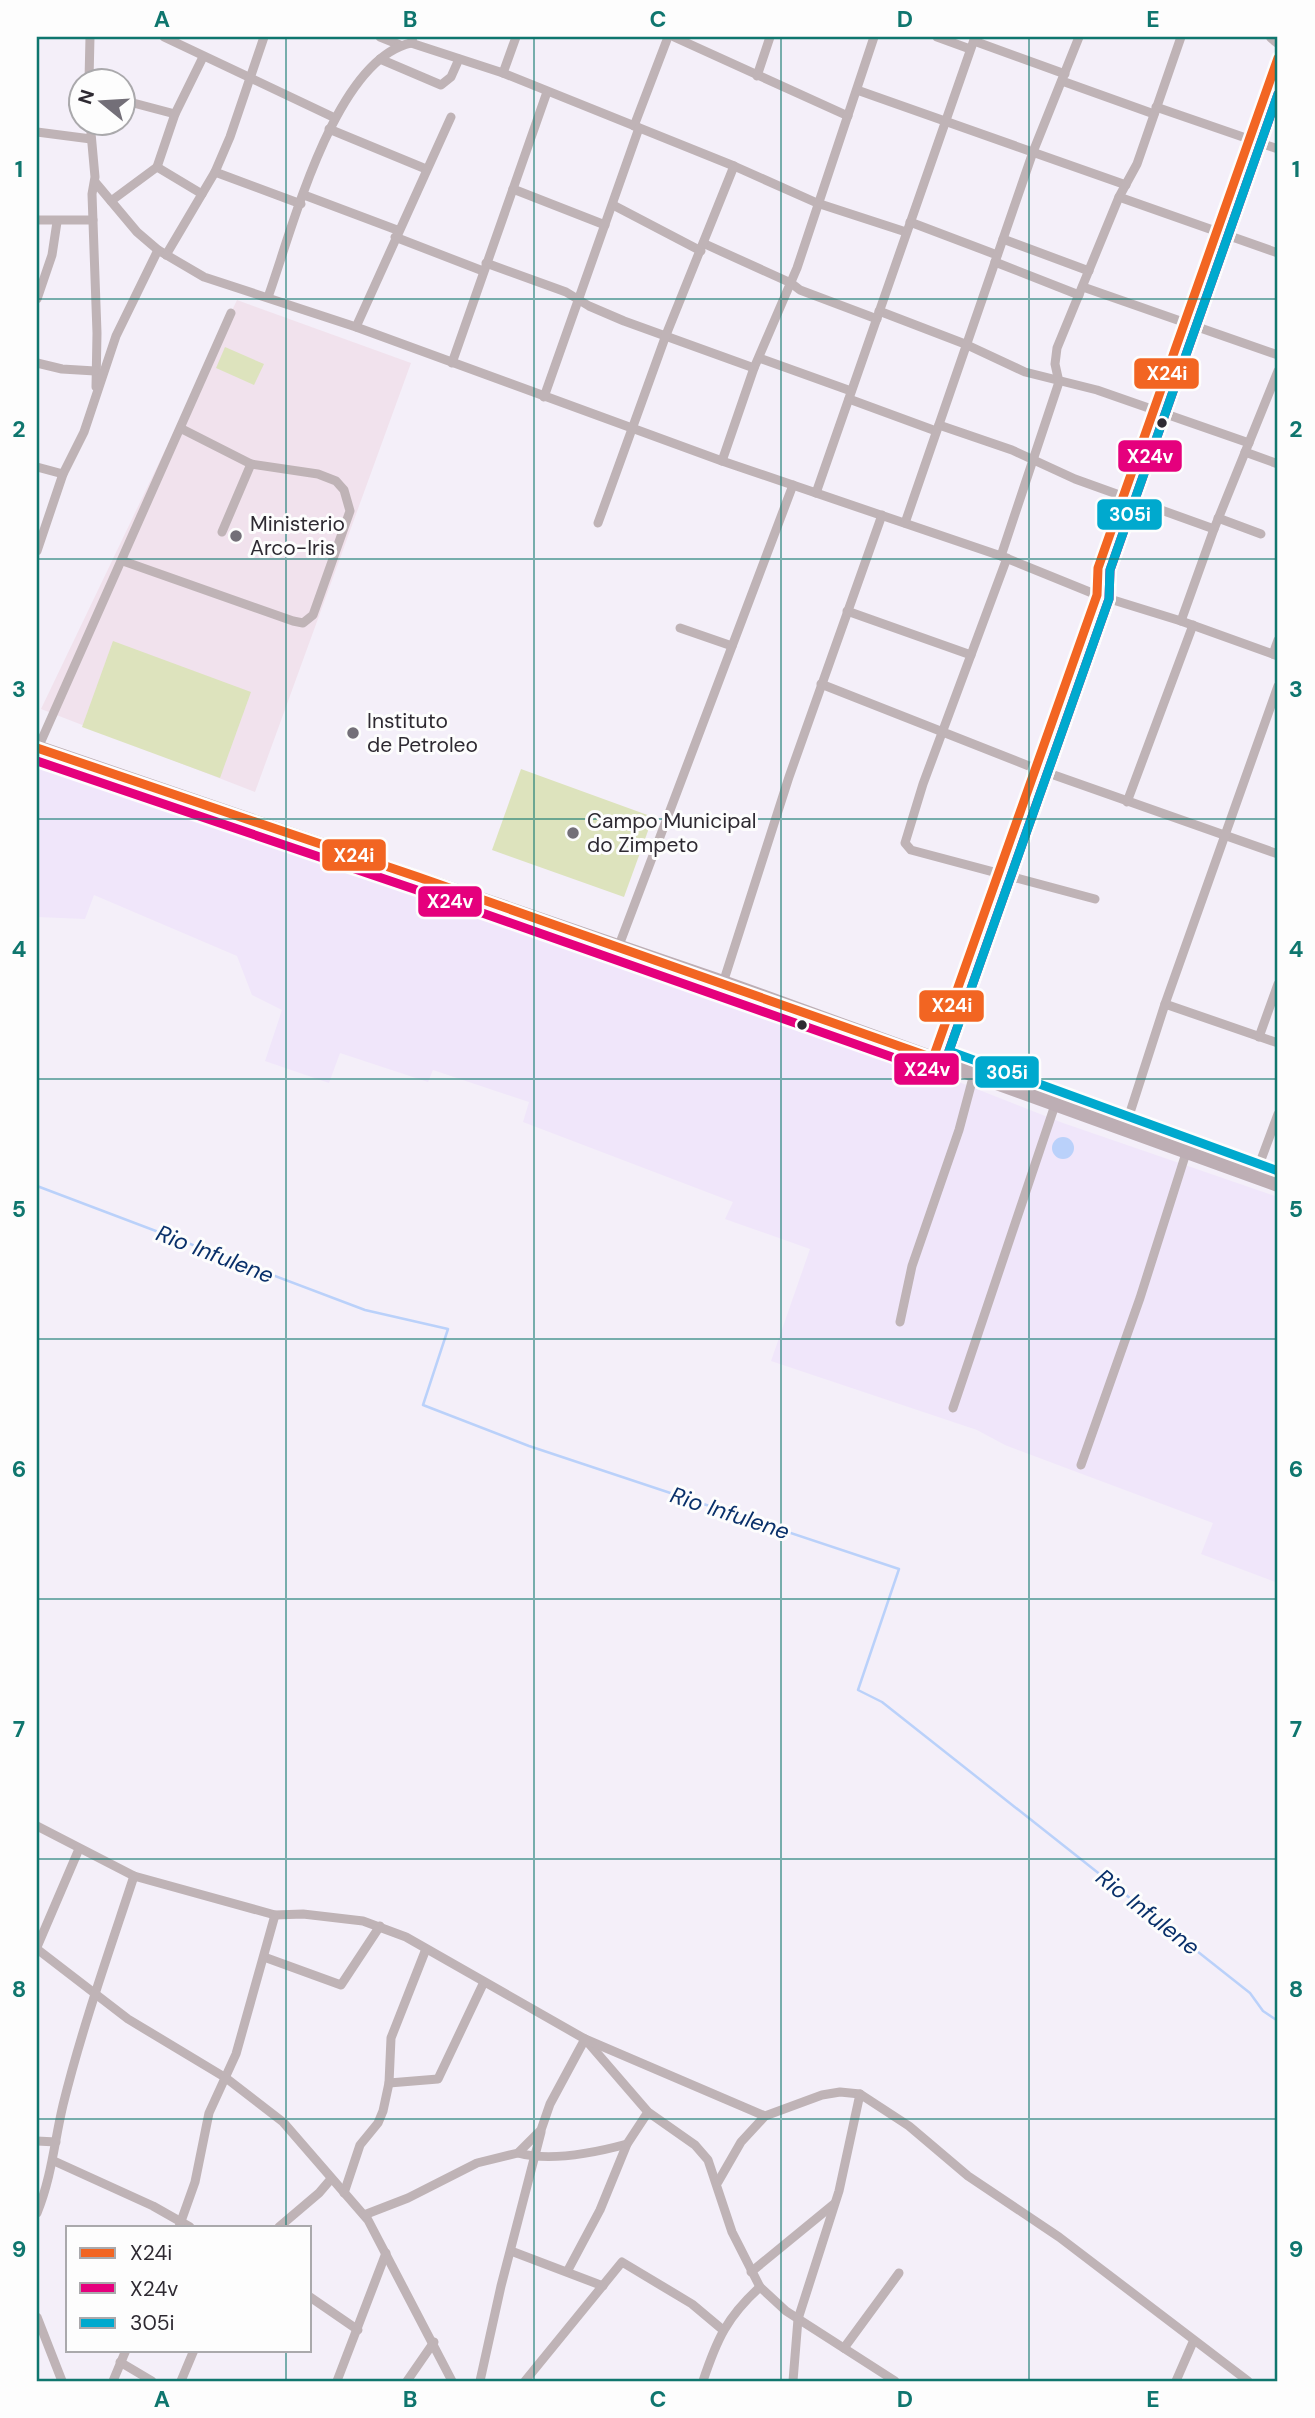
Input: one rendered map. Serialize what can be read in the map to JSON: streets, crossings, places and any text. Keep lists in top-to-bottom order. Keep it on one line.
{"water":["Rio Infulene"],"places":["Ministerio Arco-Iris","Instituto de Petroleo","Campo Municipal do Zimpeto"],"lines":["transit line X24i","transit line X24v","transit line 305i"],"legend":["X24i","X24v","305i"],"north":"left","grid":{"columns":["A","B","C","D","E"],"rows":["1","2","3","4","5","6","7","8","9"]}}
